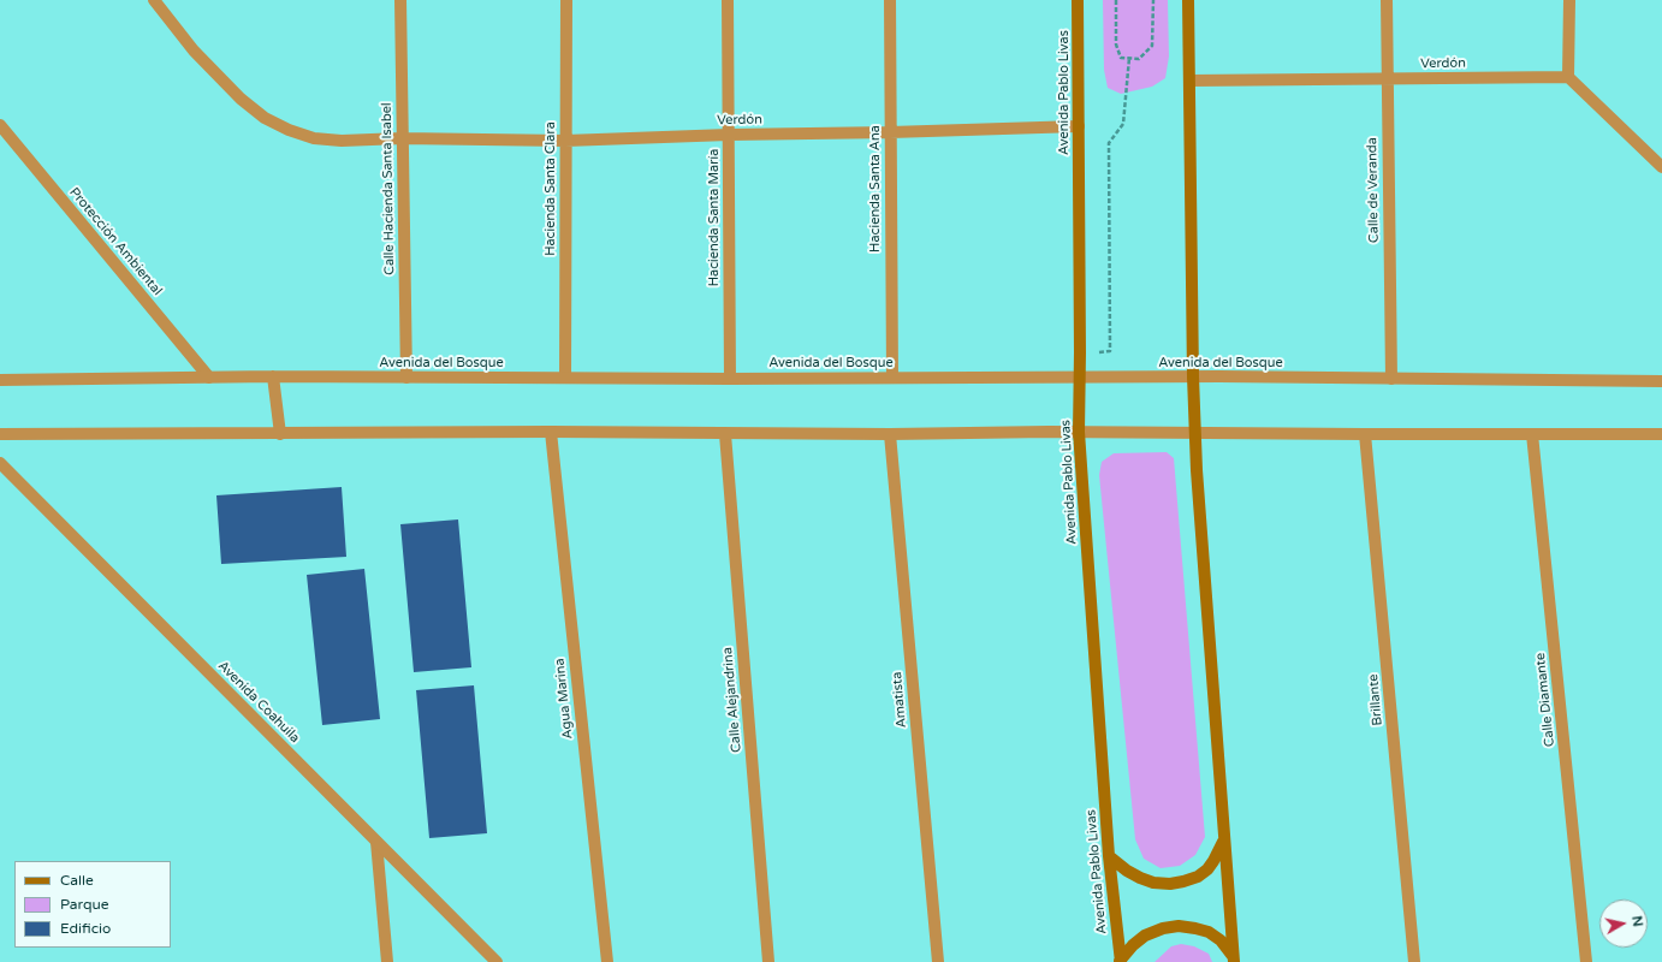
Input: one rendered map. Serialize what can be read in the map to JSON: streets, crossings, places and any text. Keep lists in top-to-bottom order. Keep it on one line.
{"streets":{"main road":["Avenida Pablo Livas"],"street":["Verdón","Calle Hacienda Santa Isabel","Hacienda Santa Clara","Hacienda Santa Ana","Calle de Veranda","Hacienda Santa María","Protección Ambiental","Avenida del Bosque","Agua Marina","Calle Alejandrina","Amatista","Brillante","Calle Diamante","Avenida Coahuila"]},"crossings":[["Verdón","Avenida Pablo Livas"],["Verdón","Calle Hacienda Santa Isabel"],["Verdón","Hacienda Santa Clara"],["Verdón","Hacienda Santa Ana"],["Verdón","Calle de Veranda"],["Verdón","Hacienda Santa María"],["Avenida Pablo Livas","Avenida del Bosque"],["Calle Hacienda Santa Isabel","Avenida del Bosque"],["Hacienda Santa Clara","Avenida del Bosque"],["Hacienda Santa Ana","Avenida del Bosque"],["Calle de Veranda","Avenida del Bosque"],["Hacienda Santa María","Avenida del Bosque"],["Protección Ambiental","Avenida del Bosque"]],"legend":["Calle","Parque","Edificio"],"north":"right"}
